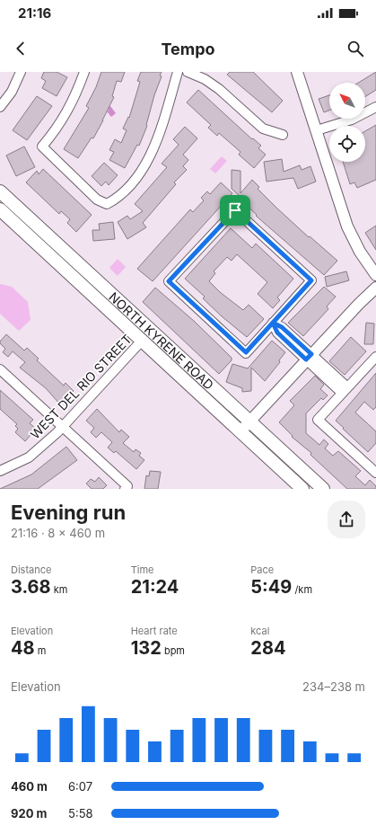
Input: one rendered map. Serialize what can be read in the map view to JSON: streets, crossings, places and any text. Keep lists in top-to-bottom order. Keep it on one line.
{"streets":{"main road":["NORTH KYRENE ROAD"],"street":["WEST DEL RIO STREET"]},"crossings":[["NORTH KYRENE ROAD","WEST DEL RIO STREET"]],"north":"top left","page":{"status":"21:16","header":"Tempo","heading":["Evening run","21:16 · 8 × 460 m"],"stats":[["Distance","3.68 km"],["Time","21:24"],["Pace","5:49 /km"],["Elevation","48 m"],["Heart rate","132 bpm"],["kcal","284"]],"chart":["Elevation","234–238 m"],"list":[{"name":"460 m","note":"6:07"},{"name":"920 m","note":"5:58"}]}}
